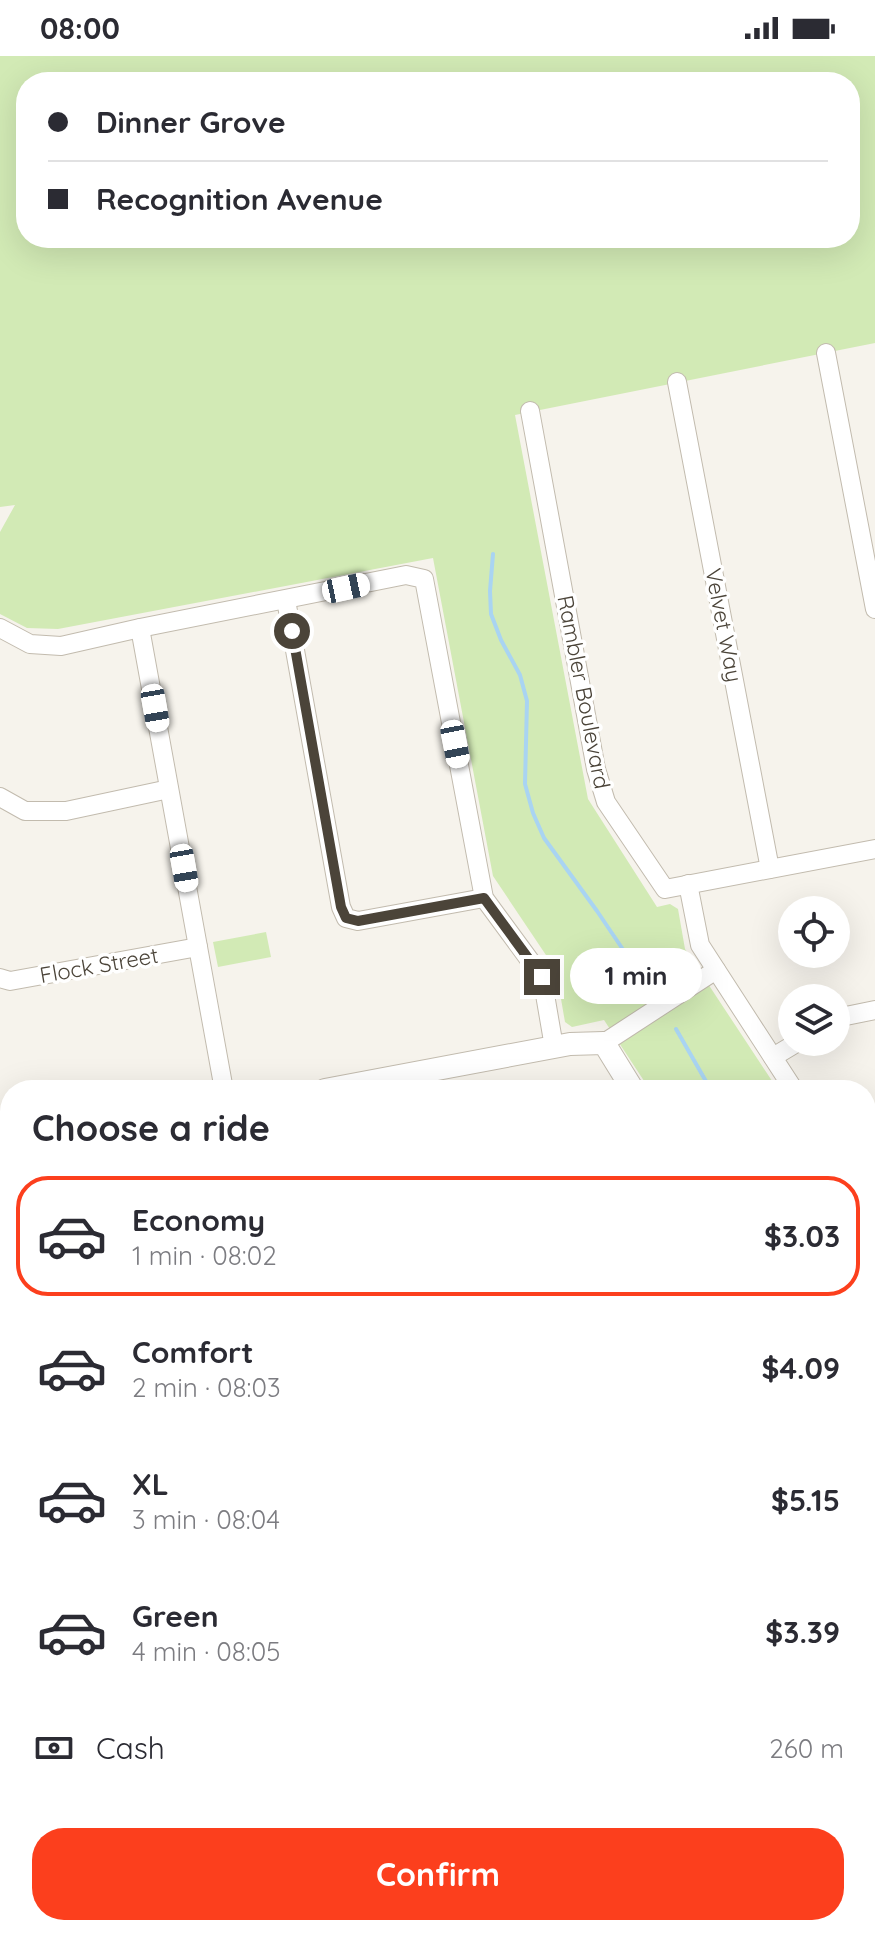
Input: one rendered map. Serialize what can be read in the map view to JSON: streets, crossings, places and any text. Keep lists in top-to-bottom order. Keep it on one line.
{"streets":{"street":["Velvet Way","Rambler Boulevard","Flock Street"]},"crossings":[["Velvet Way","Rambler Boulevard"]],"page":{"status":"08:00","banner":["Dinner Grove","Recognition Avenue"],"bubble":"1 min","heading":"Choose a ride","list":[{"name":"Economy","note":"1 min · 08:02","value":"$3.03"},{"name":"Comfort","note":"2 min · 08:03","value":"$4.09"},{"name":"XL","note":"3 min · 08:04","value":"$5.15"},{"name":"Green","note":"4 min · 08:05","value":"$3.39"}],"pay":["Cash","260 m"],"buttons":"Confirm"}}
